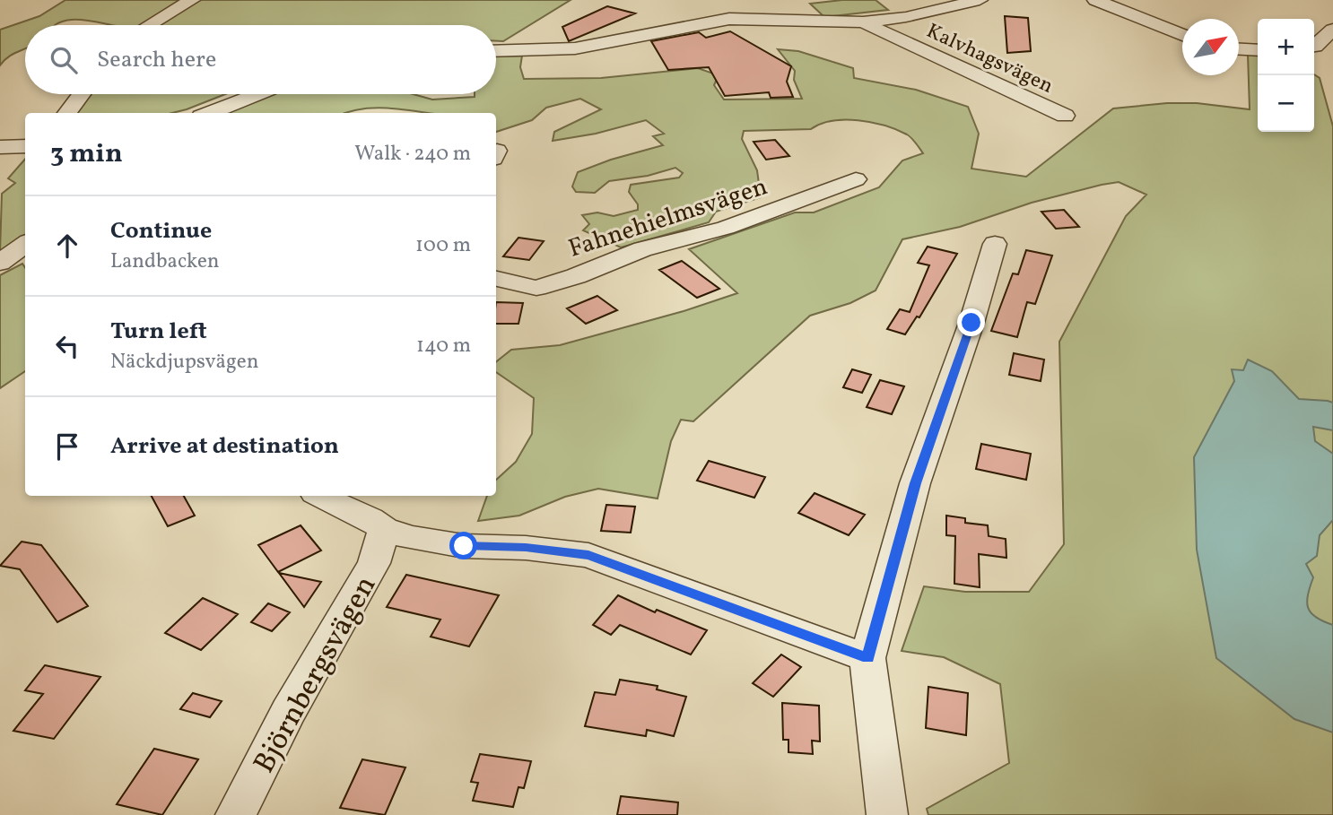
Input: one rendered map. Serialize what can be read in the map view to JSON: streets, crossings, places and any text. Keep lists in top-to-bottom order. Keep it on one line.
{"streets":{"street":["Kalvhagsvägen","Fahnehielmsvägen","Björnbergsvägen"]},"north":"top right","page":{"map_buttons":["+","−"],"search":"Search here","heading":["3 min","Walk · 240 m"],"list":[["Continue","Landbacken","100 m"],["Turn left","Näckdjupsvägen","140 m"],"Arrive at destination"]}}
